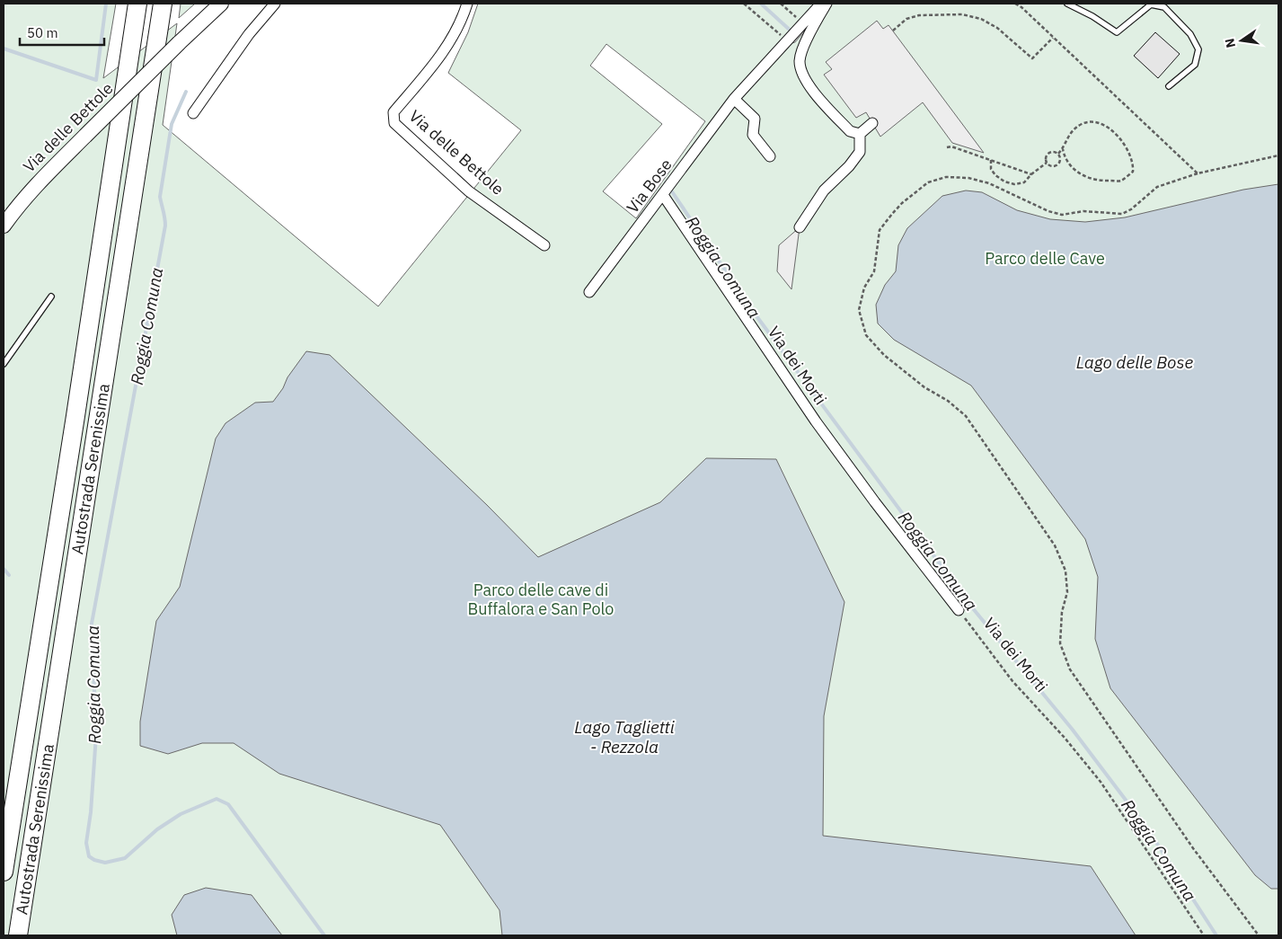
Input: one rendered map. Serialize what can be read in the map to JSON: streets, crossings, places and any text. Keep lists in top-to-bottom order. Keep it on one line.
{"streets":{"highway":["Autostrada Serenissima"],"main road":["Via delle Bettole"],"street":["Via Bose","Via dei Morti"]},"crossings":[["Via Bose","Via dei Morti"]],"water":["Roggia Comuna","Lago delle Bose","Lago Taglietti - Rezzola"],"parks":["Parco delle Cave","Parco delle cave di Buffalora e San Polo"],"scale_bar":"50 m","north":"left"}
